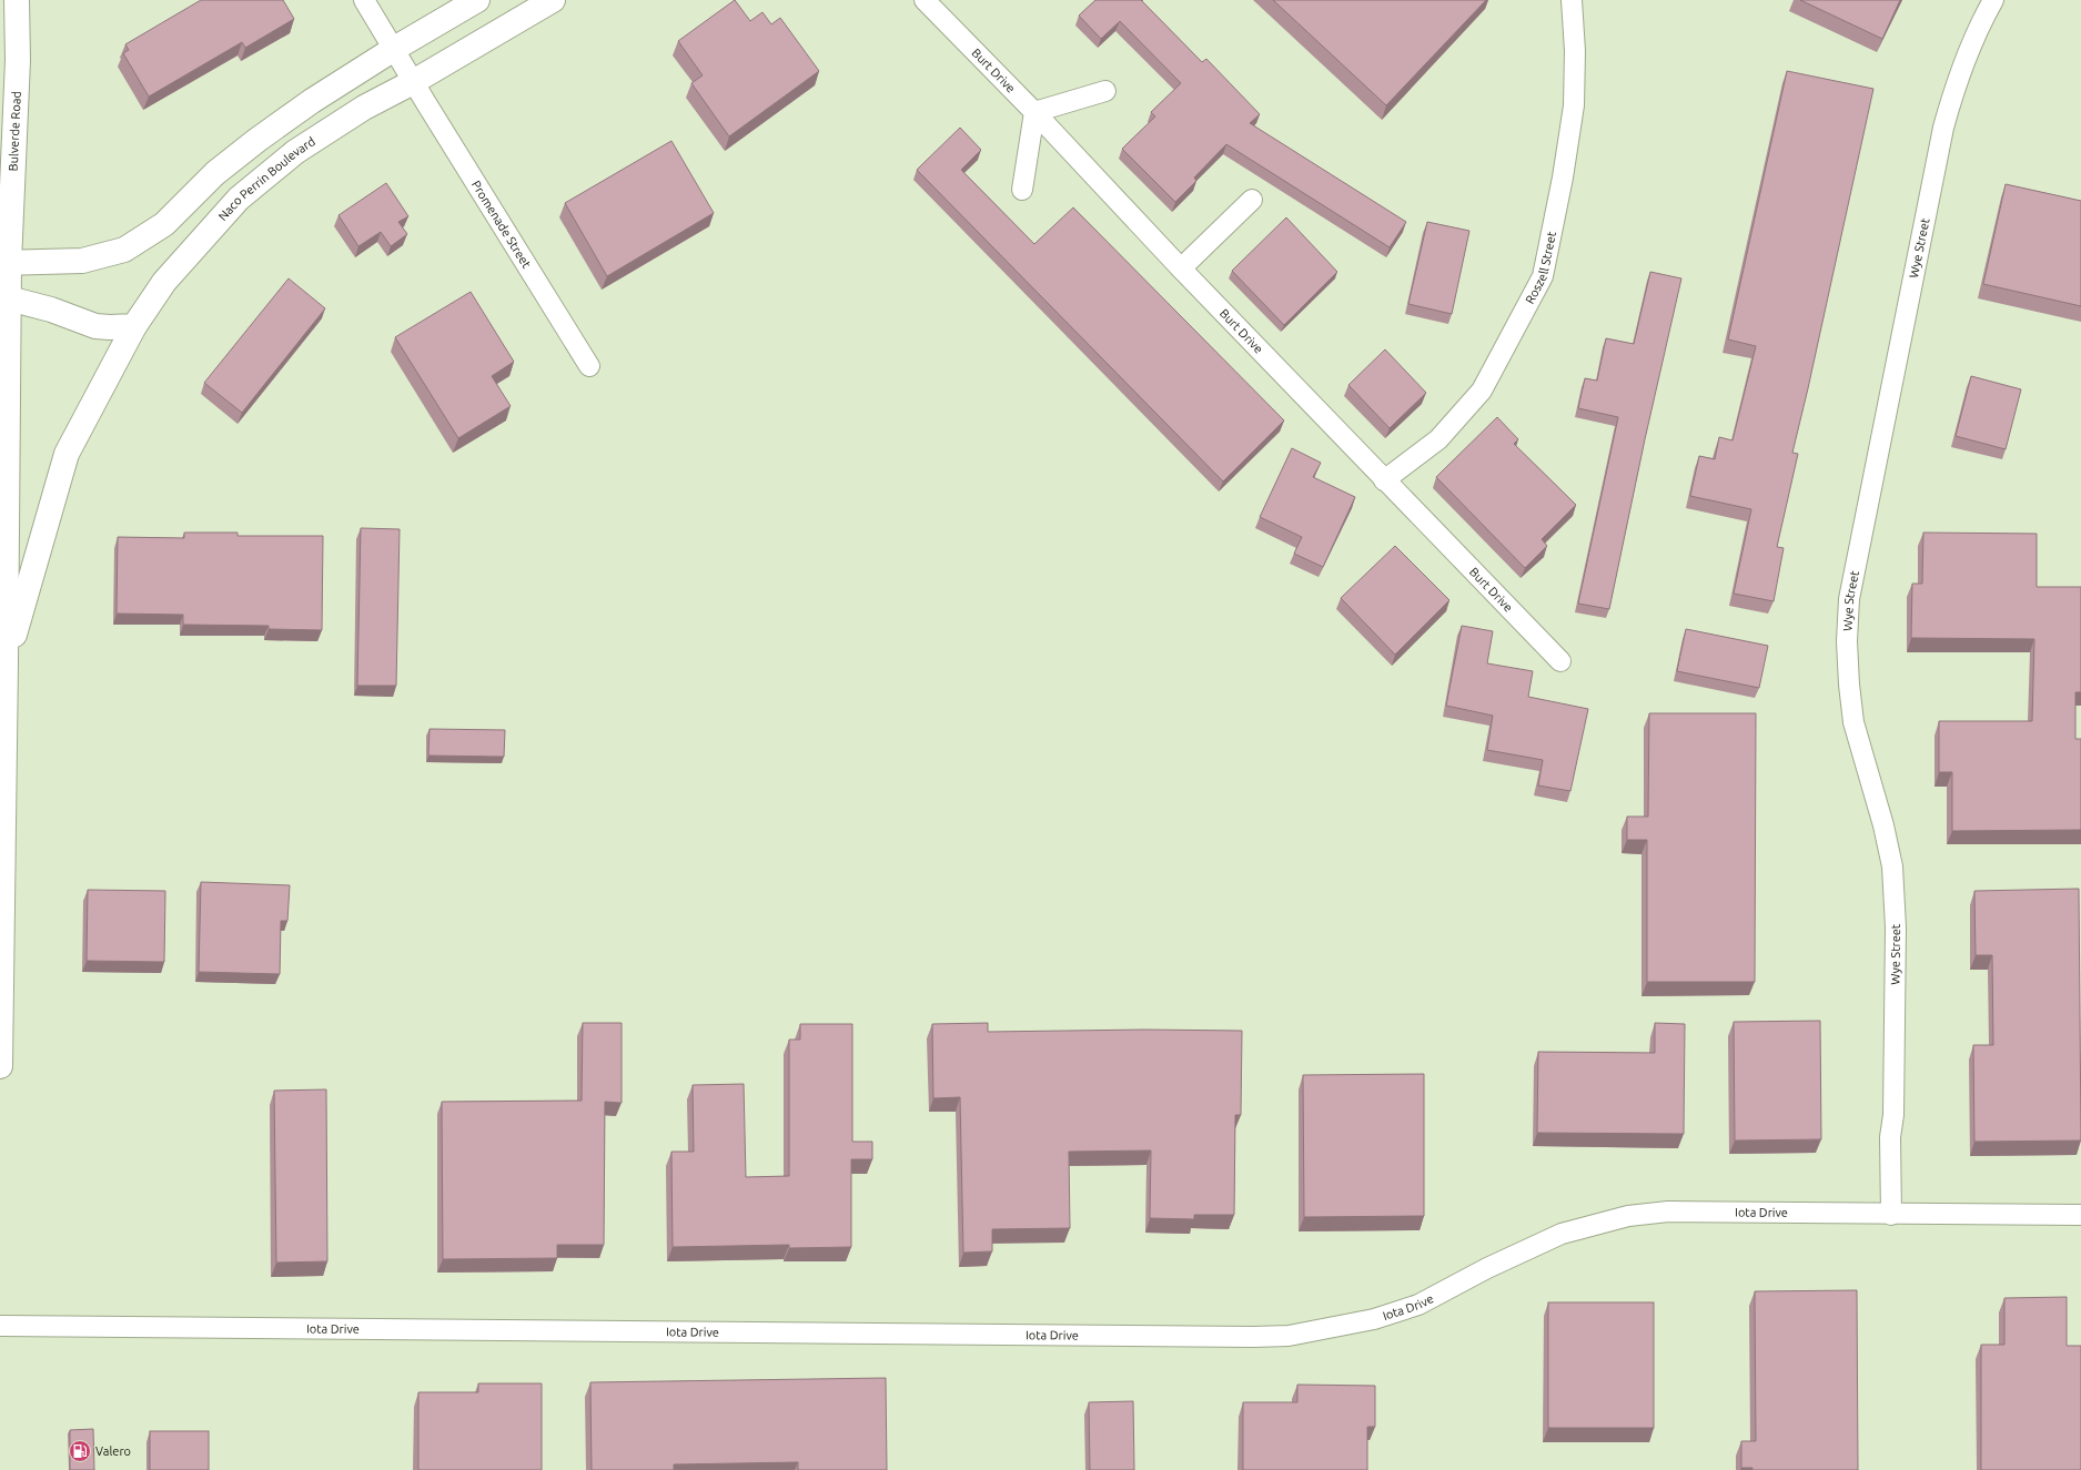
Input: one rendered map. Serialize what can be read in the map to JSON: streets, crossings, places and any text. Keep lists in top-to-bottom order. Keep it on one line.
{"streets":{"main road":["Bulverde Road","Naco Perrin Boulevard"],"street":["Burt Drive","Promenade Street","Wye Street","Roszell Street","Iota Drive"]},"crossings":[["Burt Drive","Roszell Street"],["Bulverde Road","Naco Perrin Boulevard"],["Naco Perrin Boulevard","Promenade Street"],["Wye Street","Iota Drive"]],"places":{"fuel station":["Valero"]}}
